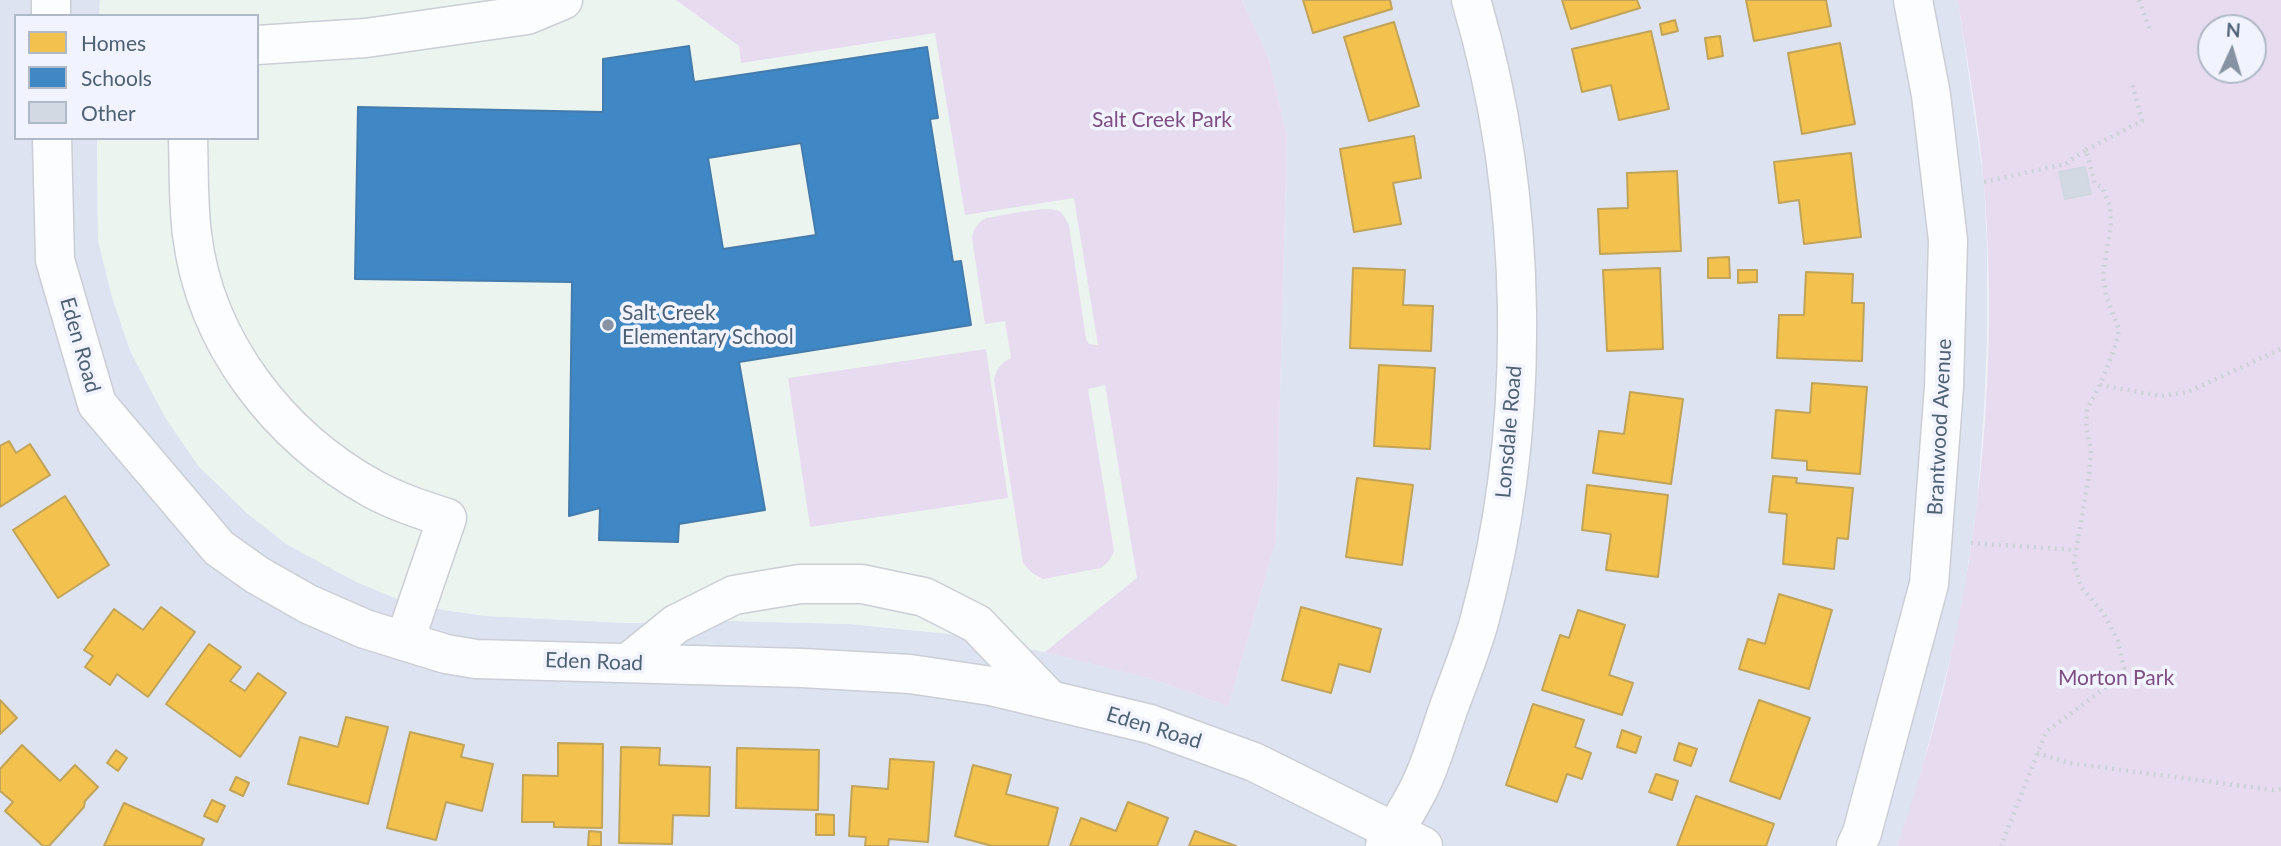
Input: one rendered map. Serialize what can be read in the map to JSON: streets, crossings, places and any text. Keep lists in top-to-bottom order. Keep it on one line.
{"streets":{"street":["Eden Road","Brantwood Avenue","Lonsdale Road"]},"crossings":[["Eden Road","Lonsdale Road"]],"parks":["Salt Creek Park","Morton Park"],"places":["Salt Creek Elementary School"],"legend":["Homes","Schools","Other"],"north":"top"}
